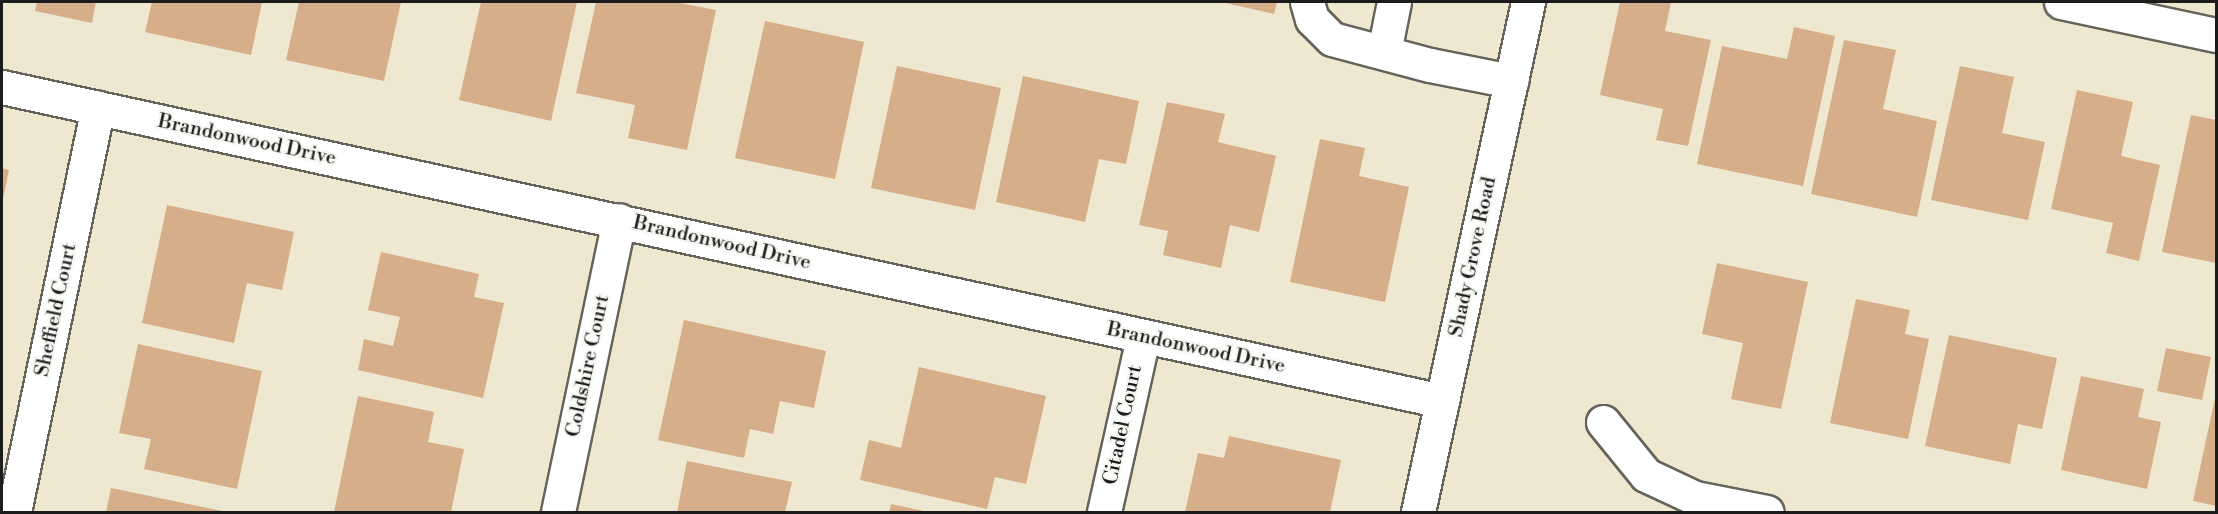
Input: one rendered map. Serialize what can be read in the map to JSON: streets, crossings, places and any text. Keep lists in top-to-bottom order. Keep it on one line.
{"streets":{"street":["Brandonwood Drive","Shady Grove Road","Sheffield Court","Coldshire Court","Citadel Court"]},"crossings":[["Brandonwood Drive","Shady Grove Road"],["Brandonwood Drive","Sheffield Court"],["Brandonwood Drive","Coldshire Court"],["Brandonwood Drive","Citadel Court"]]}
